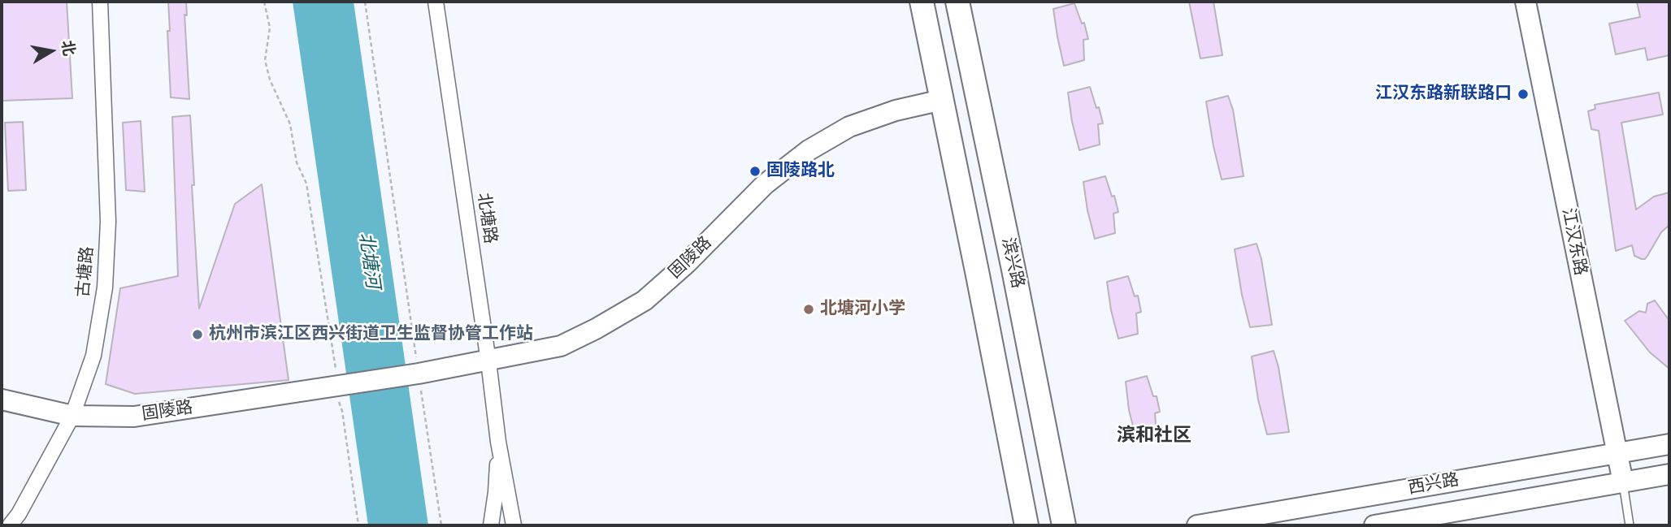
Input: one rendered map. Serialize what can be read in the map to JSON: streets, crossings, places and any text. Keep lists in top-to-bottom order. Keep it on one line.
{"streets":{"main road":["滨兴路"],"street":["北塘路","江汉东路","固陵路","古塘路","西兴路"]},"crossings":[["北塘路","固陵路"],["江汉东路","西兴路"],["固陵路","滨兴路"],["固陵路","古塘路"]],"districts":["滨和社区"],"water":["北塘河"],"places":["江汉东路新联路口","固陵路北","北塘河小学","杭州市滨江区西兴街道卫生监督协管工作站"],"north":"right"}
